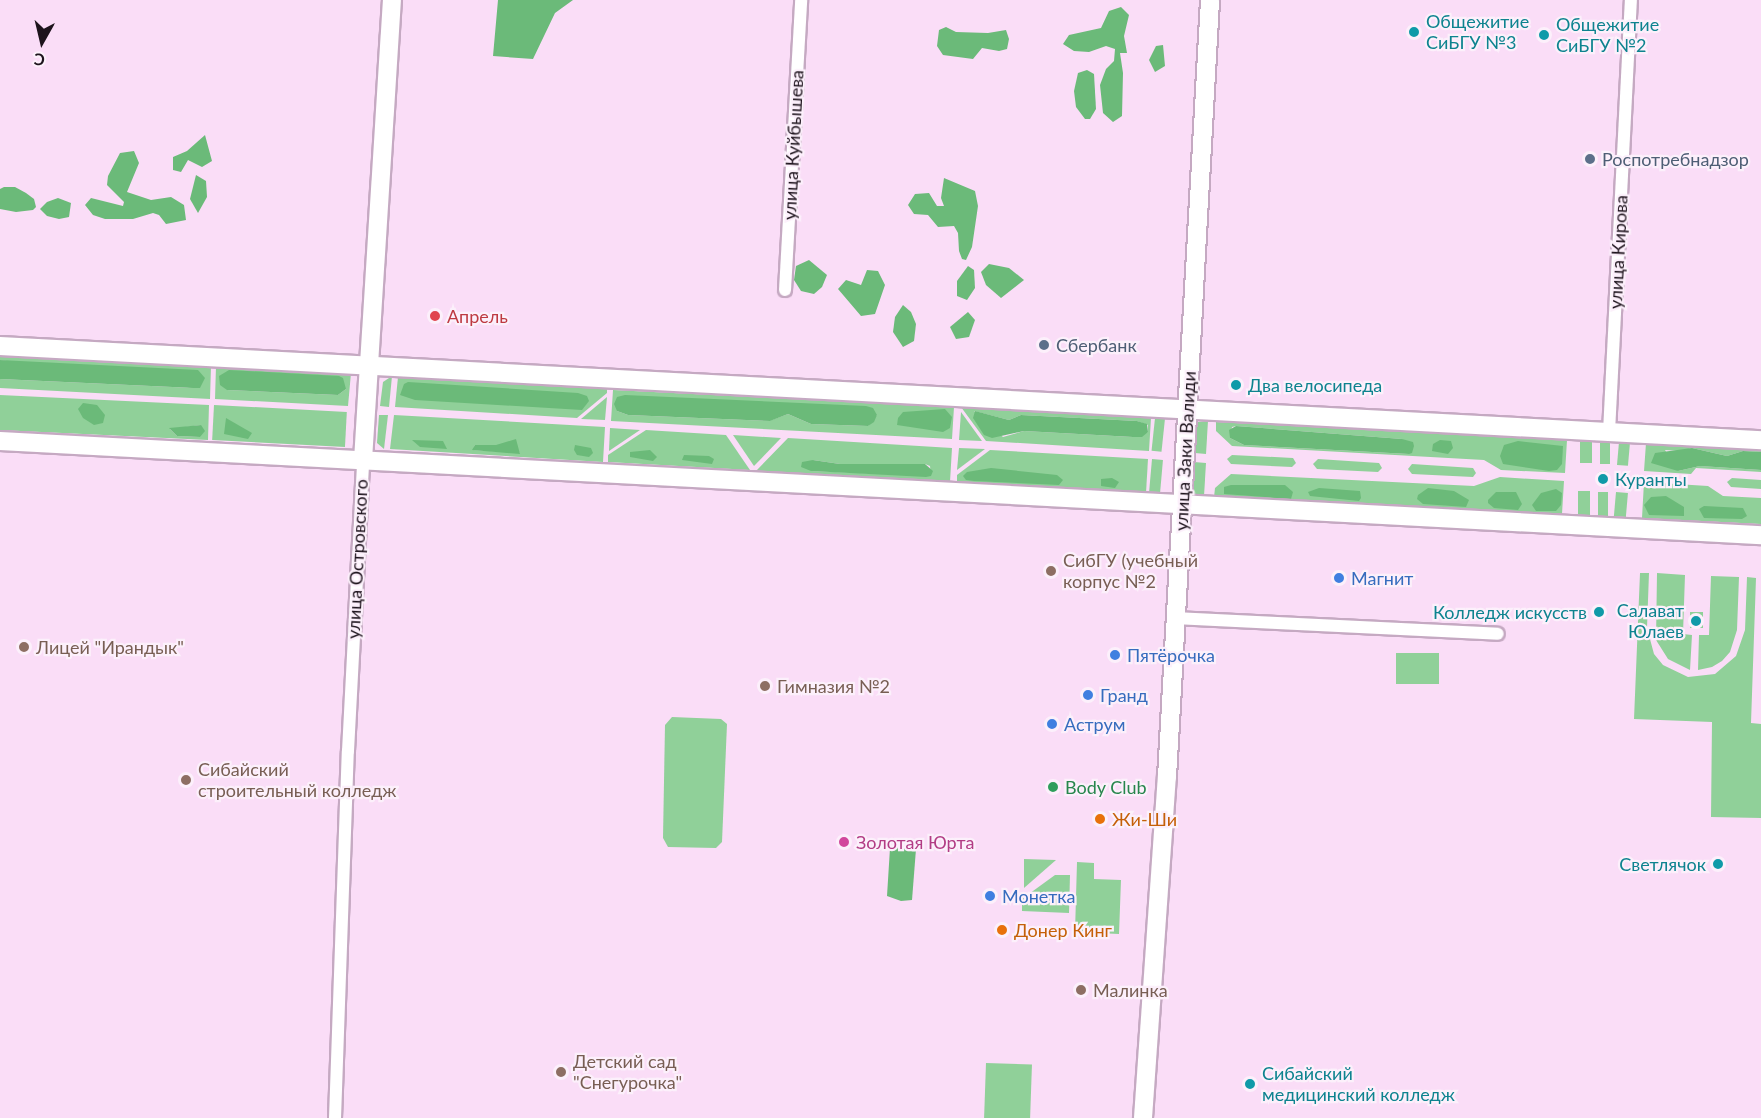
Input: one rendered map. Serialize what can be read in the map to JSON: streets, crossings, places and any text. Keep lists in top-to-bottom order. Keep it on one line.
{"streets":{"main road":["улица Заки Валиди","улица Островского"],"street":["улица Куйбышева","улица Кирова"]},"places":["Общежитие СиБГУ №3","Общежитие СиБГУ №2","Роспотребнадзор","Апрель","Сбербанк","Два велосипеда","Куранты","СибГУ (учебный корпус №2","Магнит","Колледж искусств","Салават Юлаев","Лицей \"Ирандык\"","Пятёрочка","Гимназия №2","Гранд","Аструм","Сибайский строительный колледж","Body Club","Жи-Ши","Золотая Юрта","Светлячок","Монетка","Донер Кинг","Малинка","Детский сад \"Снегурочка\"","Сибайский медицинский колледж"],"north":"bottom"}
